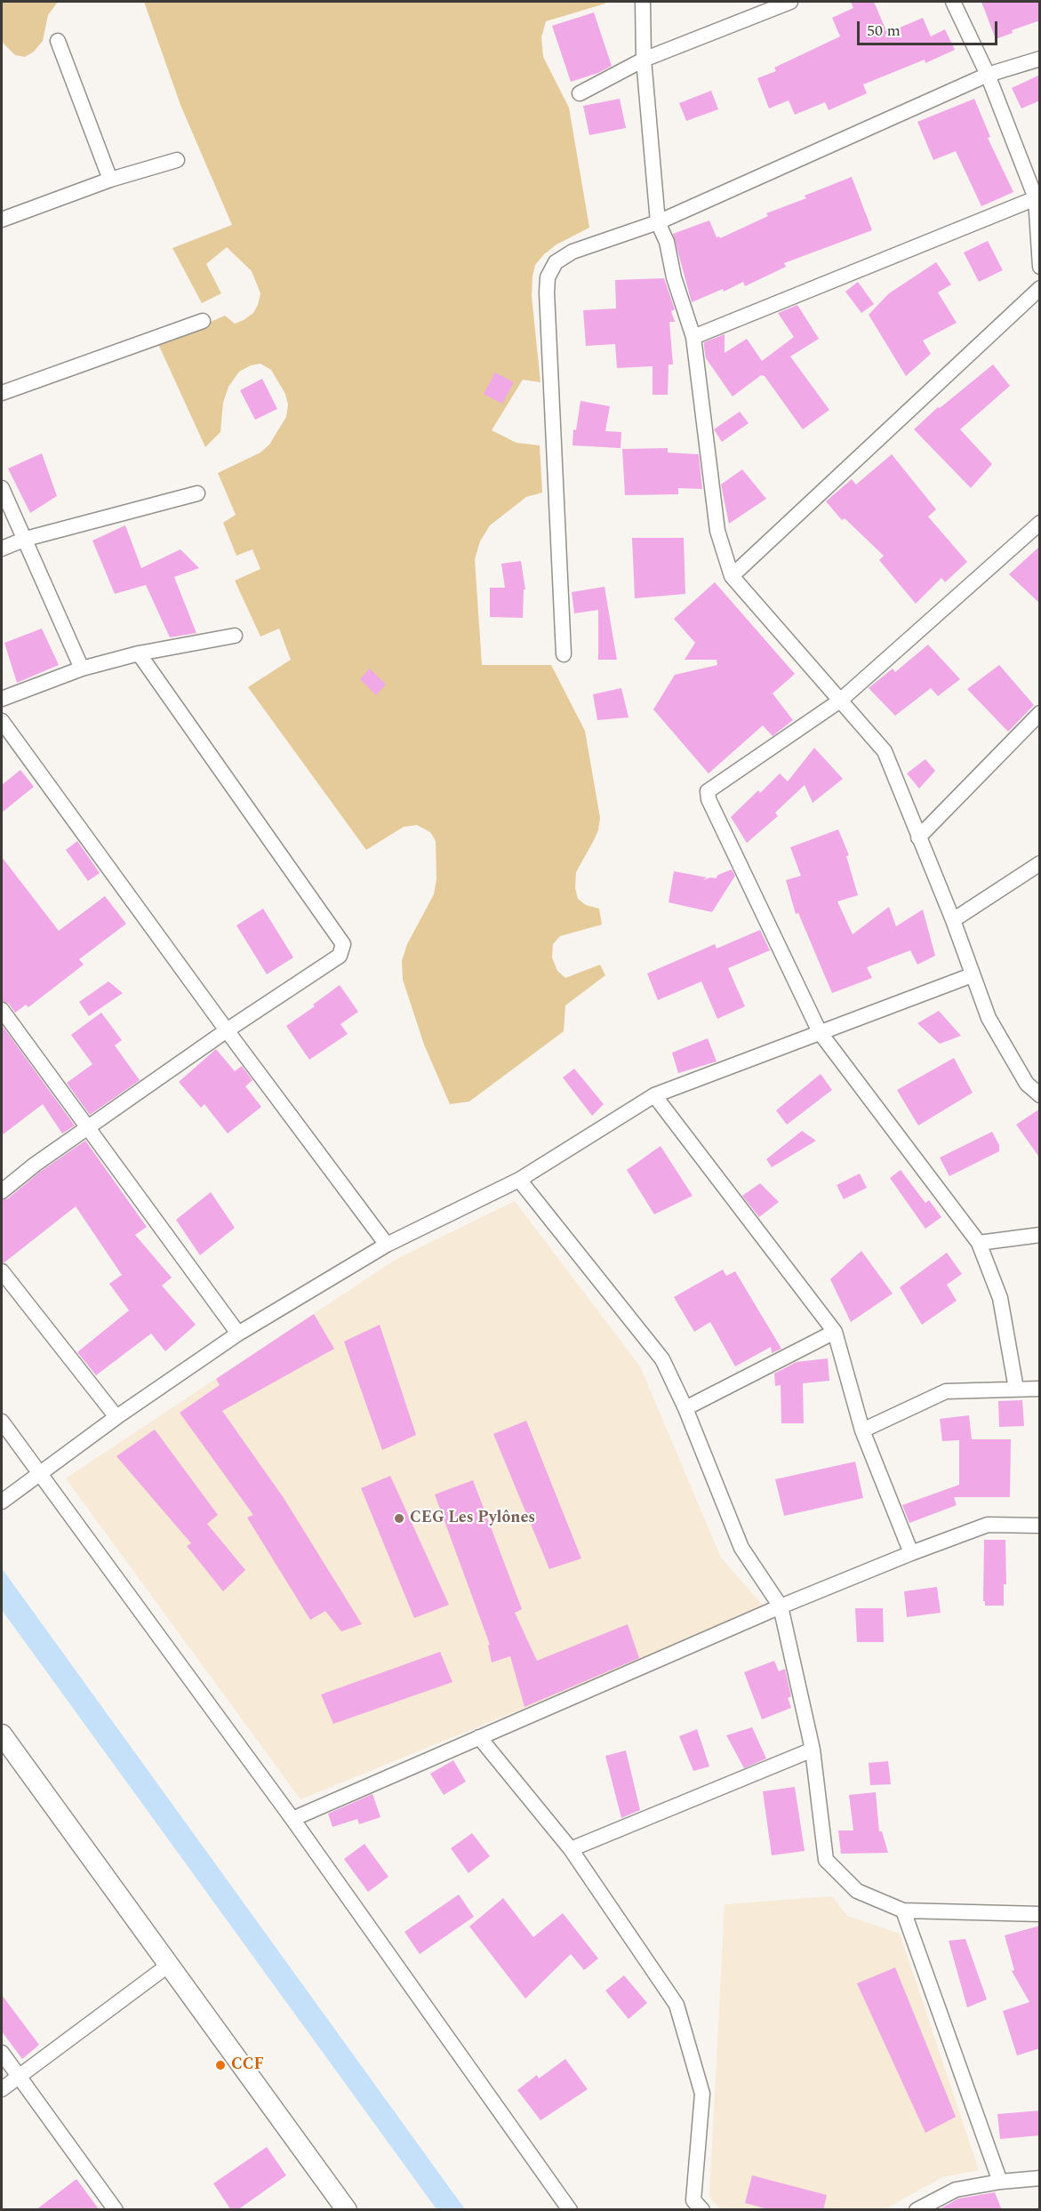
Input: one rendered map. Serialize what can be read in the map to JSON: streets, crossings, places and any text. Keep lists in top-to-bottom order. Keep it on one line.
{"places":["CEG Les Pylônes","CCF"],"scale_bar":"50 m"}
